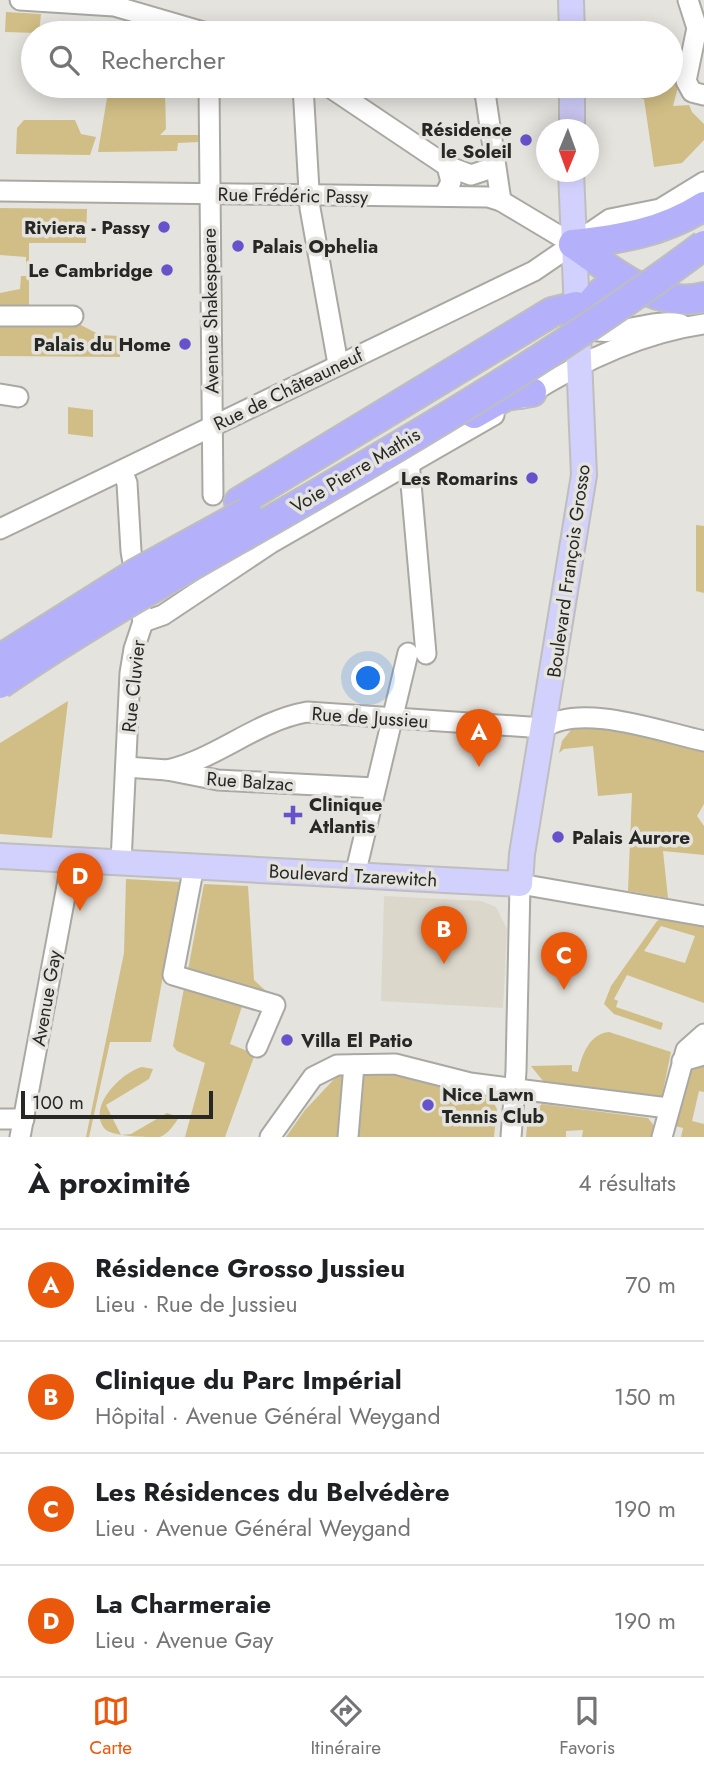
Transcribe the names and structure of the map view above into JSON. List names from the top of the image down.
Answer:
{
  "streets": {
    "highway": ["Voie Pierre Mathis"],
    "main road": ["Boulevard François Grosso", "Boulevard Tzarewitch"],
    "street": [
      "Rue Frédéric Passy",
      "Avenue Shakespeare",
      "Rue de Châteauneuf",
      "Rue Cluvier",
      "Rue de Jussieu",
      "Rue Balzac",
      "Avenue Gay"
    ]
  },
  "crossings": [
    ["Rue Frédéric Passy", "Avenue Shakespeare"],
    ["Rue Frédéric Passy", "Rue de Châteauneuf"],
    ["Rue Frédéric Passy", "Boulevard François Grosso"],
    ["Avenue Shakespeare", "Rue de Châteauneuf"],
    ["Rue de Châteauneuf", "Boulevard François Grosso"],
    ["Rue de Châteauneuf", "Rue Cluvier"],
    ["Boulevard François Grosso", "Rue de Jussieu"],
    ["Boulevard François Grosso", "Boulevard Tzarewitch"],
    ["Rue Cluvier", "Rue Balzac"],
    ["Rue Cluvier", "Boulevard Tzarewitch"],
    ["Rue de Jussieu", "Rue Balzac"],
    ["Boulevard Tzarewitch", "Avenue Gay"]
  ],
  "places": {
    "other": [
      "Résidence le Soleil",
      "Riviera - Passy",
      "Palais Ophelia",
      "Le Cambridge",
      "Palais du Home",
      "Les Romarins",
      "Palais Aurore",
      "Villa El Patio",
      "Nice Lawn Tennis Club"
    ],
    "health": ["Clinique Atlantis"]
  },
  "scale_bar": "100 m",
  "north": "bottom",
  "page": {
    "search": "Rechercher",
    "pins": [
      "A",
      "D",
      "B",
      "C"
    ],
    "scale": "100 m",
    "heading": ["À proximité", "4 résultats"],
    "list": [
      {
        "mark": "A",
        "name": "Résidence Grosso Jussieu",
        "note": "Lieu · Rue de Jussieu",
        "value": "70 m"
      },
      {
        "mark": "B",
        "name": "Clinique du Parc Impérial",
        "note": "Hôpital · Avenue Général Weygand",
        "value": "150 m"
      },
      {
        "mark": "C",
        "name": "Les Résidences du Belvédère",
        "note": "Lieu · Avenue Général Weygand",
        "value": "190 m"
      },
      {
        "mark": "D",
        "name": "La Charmeraie",
        "note": "Lieu · Avenue Gay",
        "value": "190 m"
      }
    ],
    "nav": ["Carte", "Itinéraire", "Favoris"]
  }
}
